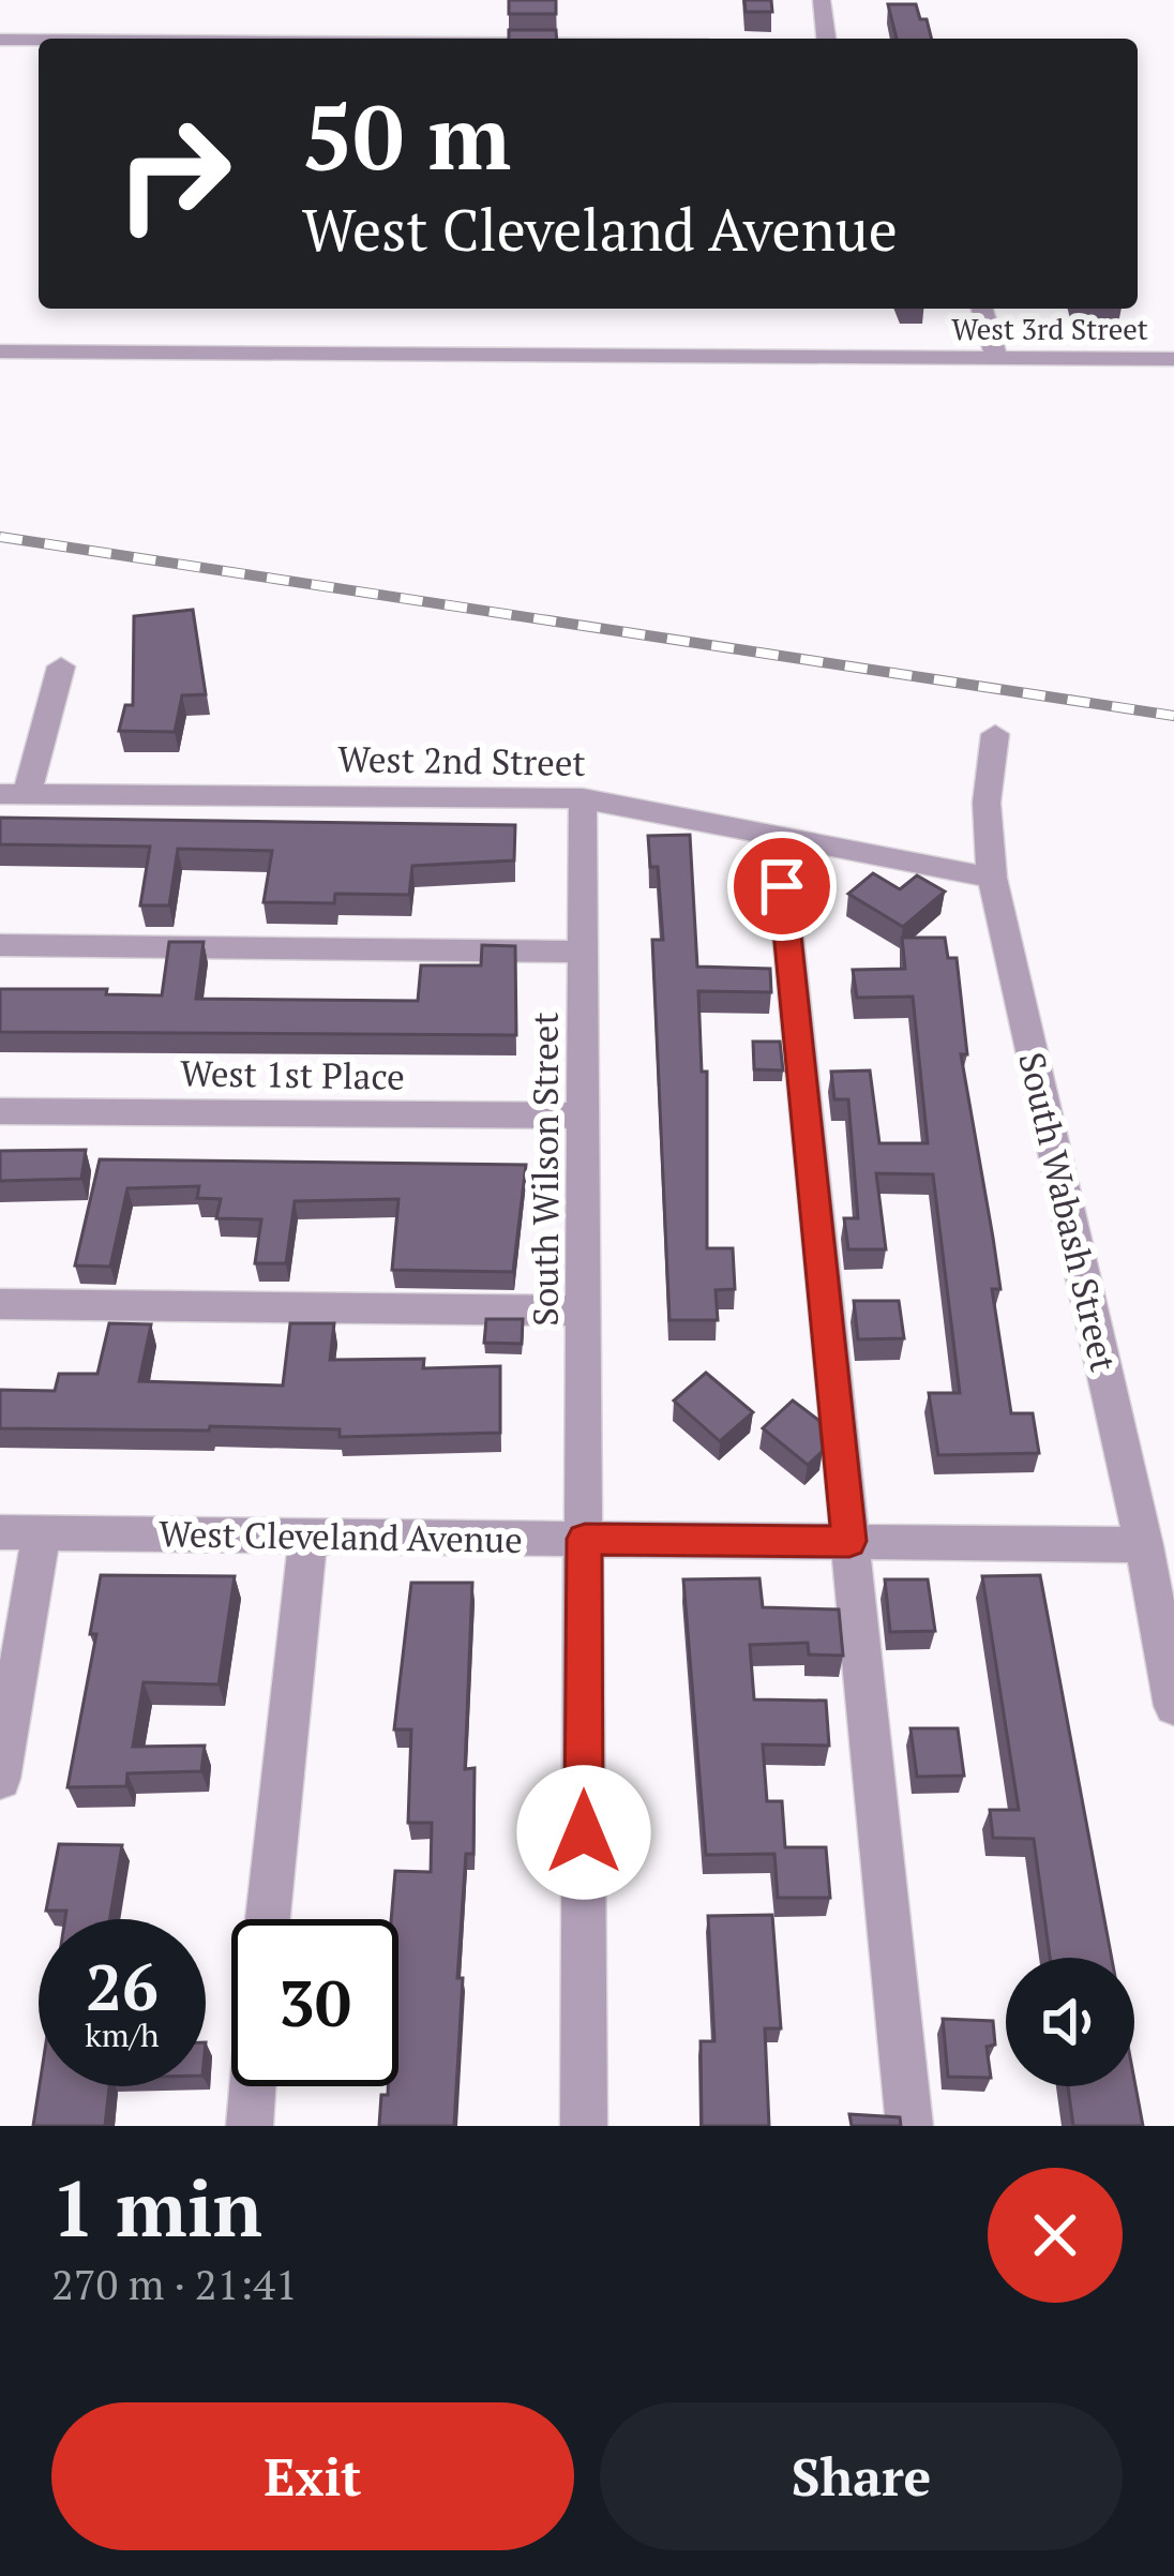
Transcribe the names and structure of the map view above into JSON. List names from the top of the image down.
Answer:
{
  "streets": {
    "street": [
      "West 3rd Street",
      "West 2nd Street",
      "West 1st Place",
      "South Wilson Street",
      "South Wabash Street",
      "West Cleveland Avenue"
    ]
  },
  "crossings": [
    ["West 2nd Street", "South Wilson Street"],
    ["West 2nd Street", "South Wabash Street"],
    ["West 1st Place", "South Wilson Street"],
    ["South Wilson Street", "West Cleveland Avenue"],
    ["South Wabash Street", "West Cleveland Avenue"]
  ],
  "page": {
    "turn": ["50 m", "West Cleveland Avenue"],
    "speed": "26 km/h",
    "limit": "30",
    "heading": ["1 min", "270 m · 21:41"],
    "buttons": ["Exit", "Share"]
  }
}
